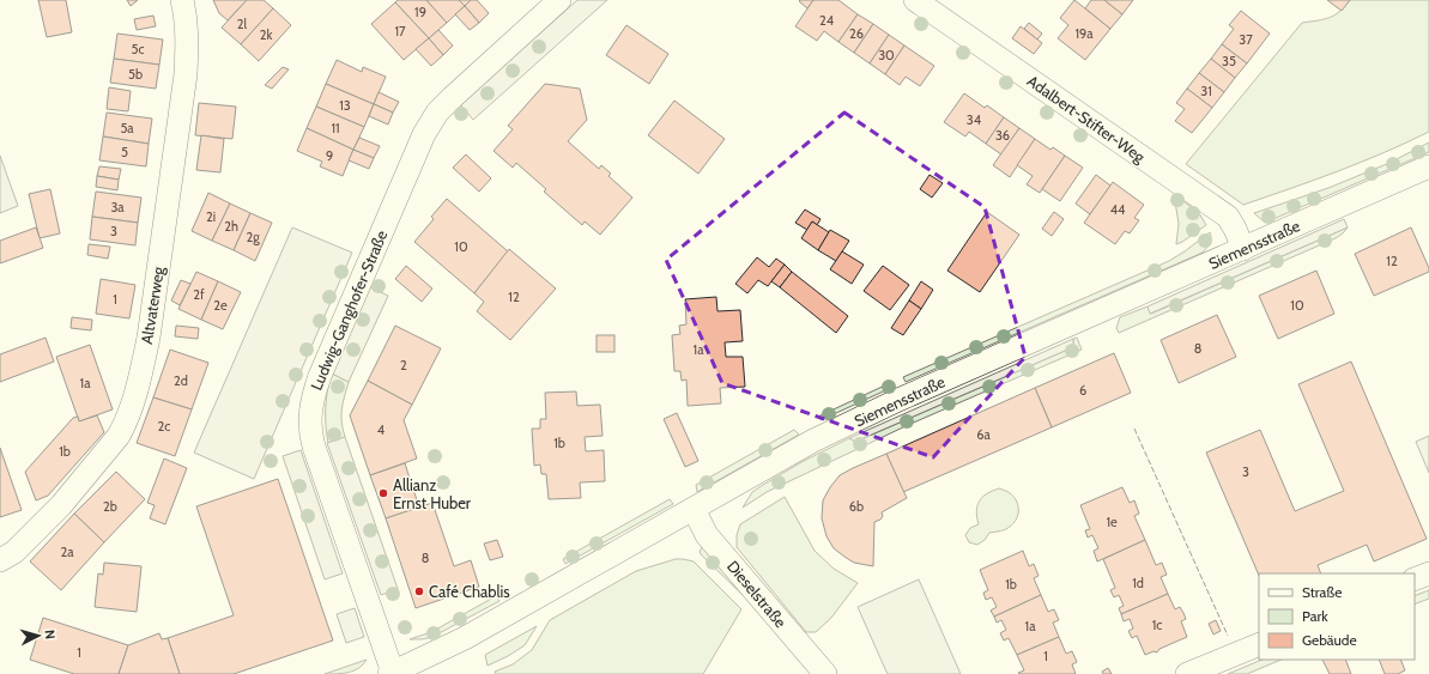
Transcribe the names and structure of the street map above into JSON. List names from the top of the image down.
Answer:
{
  "streets": {
    "street": [
      "Adalbert-Stifter-Weg",
      "Siemensstraße",
      "Altvaterweg",
      "Ludwig-Ganghofer-Straße",
      "Dieselstraße"
    ]
  },
  "crossings": [
    ["Adalbert-Stifter-Weg", "Siemensstraße"],
    ["Siemensstraße", "Ludwig-Ganghofer-Straße"],
    ["Siemensstraße", "Dieselstraße"]
  ],
  "places": ["Allianz Ernst Huber", "Café Chablis"],
  "house_numbers": [
    "19",
    "24",
    "2l",
    "17",
    "26",
    "19a",
    "2k",
    "37",
    "5c",
    "30",
    "35",
    "5b",
    "31",
    "13",
    "34",
    "5a",
    "11",
    "36",
    "5",
    "9",
    "3a",
    "44",
    "2i",
    "2h",
    "3",
    "2g",
    "10",
    "12",
    "2f",
    "12",
    "1",
    "2e",
    "10",
    "8",
    "1a",
    "2",
    "2d",
    "1a",
    "6",
    "2c",
    "4",
    "6a",
    "1b",
    "1b",
    "3",
    "2b",
    "6b",
    "1e",
    "2a",
    "8",
    "1d",
    "1b",
    "1c",
    "1a",
    "1",
    "1"
  ],
  "legend": ["Straße", "Park", "Gebäude"],
  "north": "right"
}
